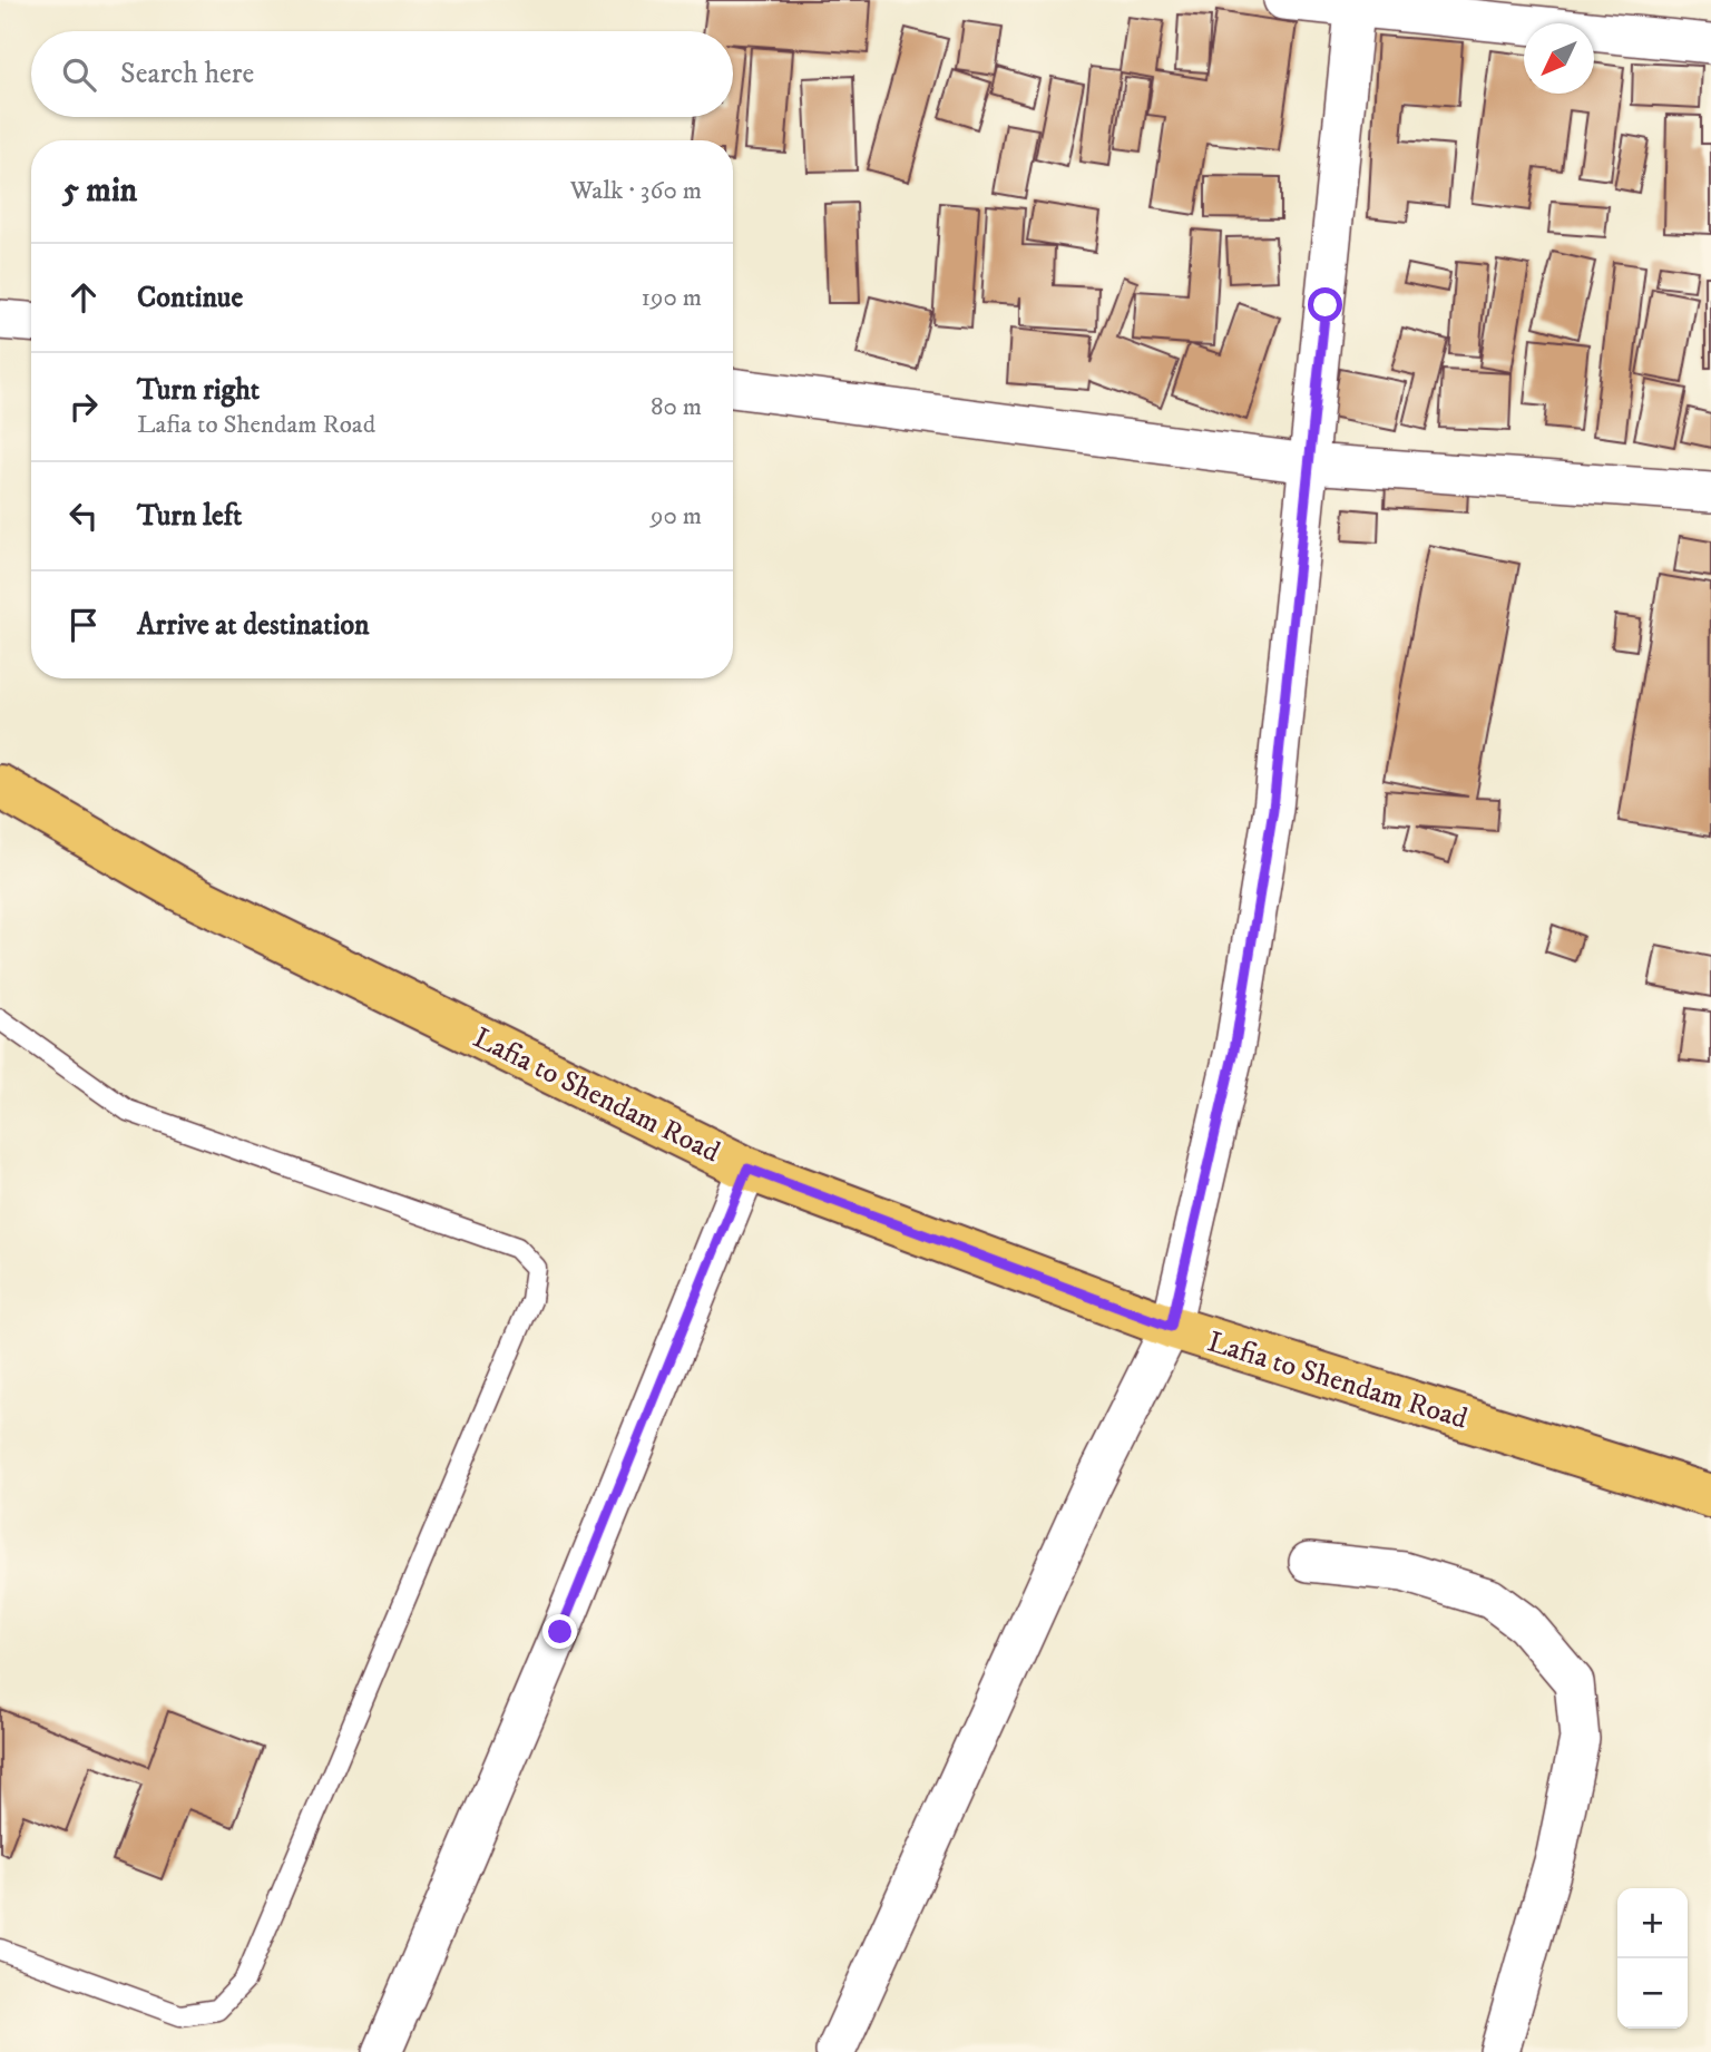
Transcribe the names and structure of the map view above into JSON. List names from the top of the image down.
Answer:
{
  "streets": {
    "main road": ["Lafia to Shendam Road"]
  },
  "north": "bottom left",
  "page": {
    "search": "Search here",
    "heading": ["5 min", "Walk · 360 m"],
    "list": [
      ["Continue", "190 m"],
      ["Turn right", "Lafia to Shendam Road", "80 m"],
      ["Turn left", "90 m"],
      "Arrive at destination"
    ],
    "map_buttons": ["+", "−"]
  }
}
